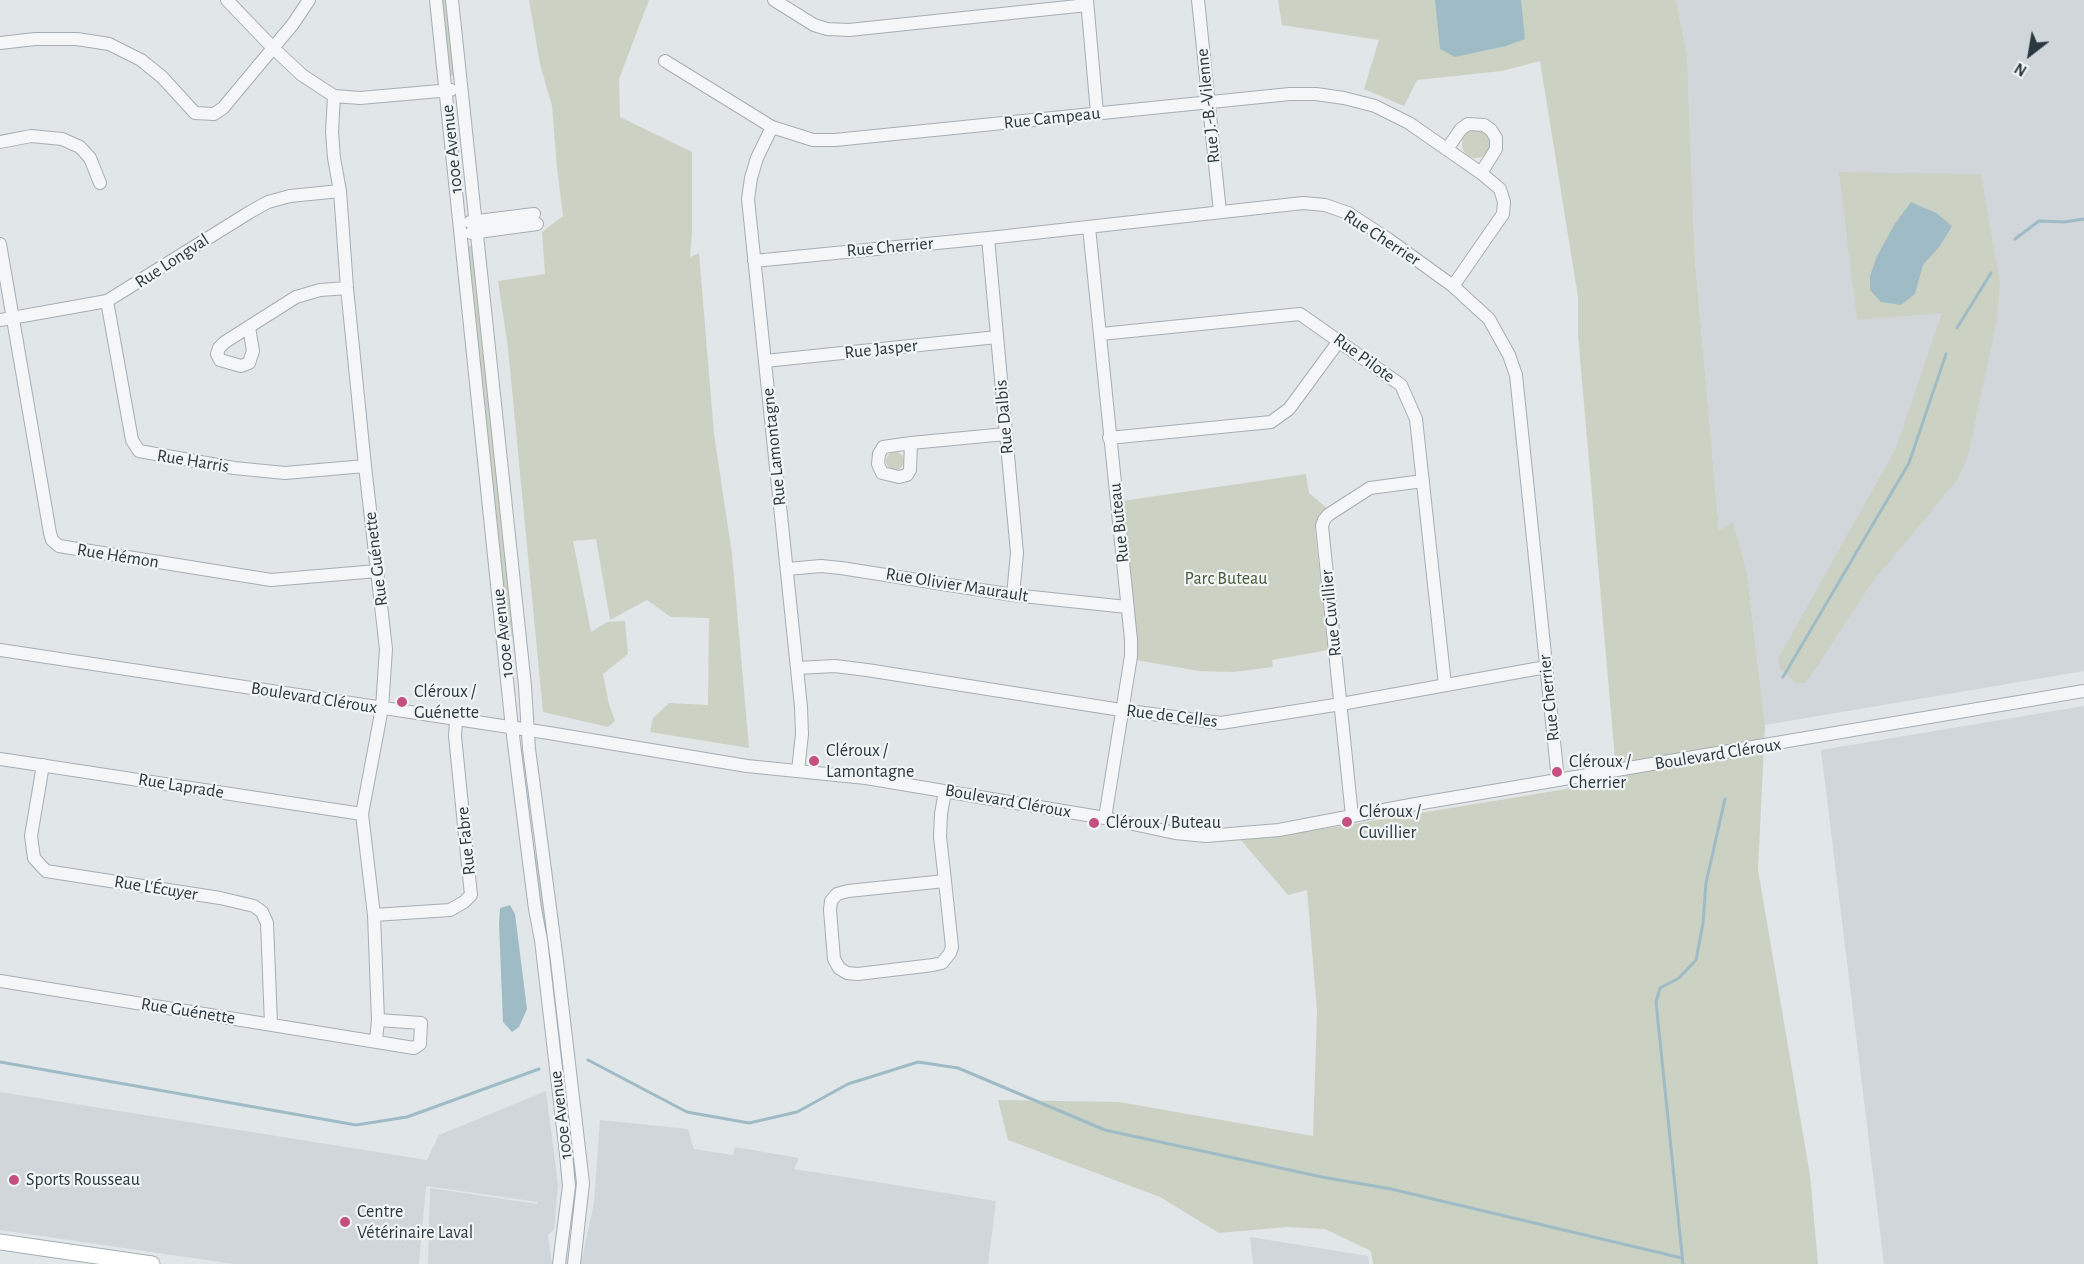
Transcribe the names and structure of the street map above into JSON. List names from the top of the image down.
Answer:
{
  "streets": {
    "street": [
      "Rue J.-B.-Vilenne",
      "Rue Campeau",
      "100e Avenue",
      "Rue Cherrier",
      "Rue Longval",
      "Rue Jasper",
      "Rue Pilote",
      "Rue Dalbis",
      "Rue Lamontagne",
      "Rue Harris",
      "Rue Buteau",
      "Rue Hémon",
      "Rue Guénette",
      "Rue Olivier Maurault",
      "Rue Cuvillier",
      "Boulevard Cléroux",
      "Rue de Celles",
      "Rue Laprade",
      "Rue Fabre",
      "Rue L'Écuyer"
    ]
  },
  "crossings": [
    ["Rue J.-B.-Vilenne", "Rue Campeau"],
    ["Rue J.-B.-Vilenne", "Rue Cherrier"],
    ["Rue Campeau", "Rue Cherrier"],
    ["Rue Campeau", "Rue Lamontagne"],
    ["100e Avenue", "Boulevard Cléroux"],
    ["Rue Cherrier", "Rue Dalbis"],
    ["Rue Cherrier", "Rue Lamontagne"],
    ["Rue Cherrier", "Rue Buteau"],
    ["Rue Cherrier", "Boulevard Cléroux"],
    ["Rue Cherrier", "Rue de Celles"],
    ["Rue Longval", "Rue Harris"],
    ["Rue Longval", "Rue Hémon"],
    ["Rue Longval", "Rue Guénette"],
    ["Rue Jasper", "Rue Dalbis"],
    ["Rue Jasper", "Rue Lamontagne"],
    ["Rue Pilote", "Rue Buteau"],
    ["Rue Pilote", "Rue Cuvillier"],
    ["Rue Pilote", "Rue de Celles"],
    ["Rue Dalbis", "Rue Olivier Maurault"],
    ["Rue Lamontagne", "Rue Olivier Maurault"],
    ["Rue Lamontagne", "Boulevard Cléroux"],
    ["Rue Lamontagne", "Rue de Celles"],
    ["Rue Harris", "Rue Guénette"],
    ["Rue Buteau", "Rue Olivier Maurault"],
    ["Rue Buteau", "Boulevard Cléroux"],
    ["Rue Buteau", "Rue de Celles"],
    ["Rue Hémon", "Rue Guénette"],
    ["Rue Guénette", "Boulevard Cléroux"],
    ["Rue Guénette", "Rue Laprade"],
    ["Rue Guénette", "Rue Fabre"],
    ["Rue Guénette", "Rue L'Écuyer"],
    ["Rue Cuvillier", "Boulevard Cléroux"],
    ["Rue Cuvillier", "Rue de Celles"],
    ["Boulevard Cléroux", "Rue Fabre"],
    ["Rue Laprade", "Rue L'Écuyer"]
  ],
  "parks": ["Parc Buteau"],
  "places": [
    "Cléroux / Guénette",
    "Cléroux / Lamontagne",
    "Cléroux / Cherrier",
    "Cléroux / Cuvillier",
    "Cléroux / Buteau",
    "Sports Rousseau",
    "Centre Vétérinaire Laval"
  ],
  "north": "bottom left"
}
